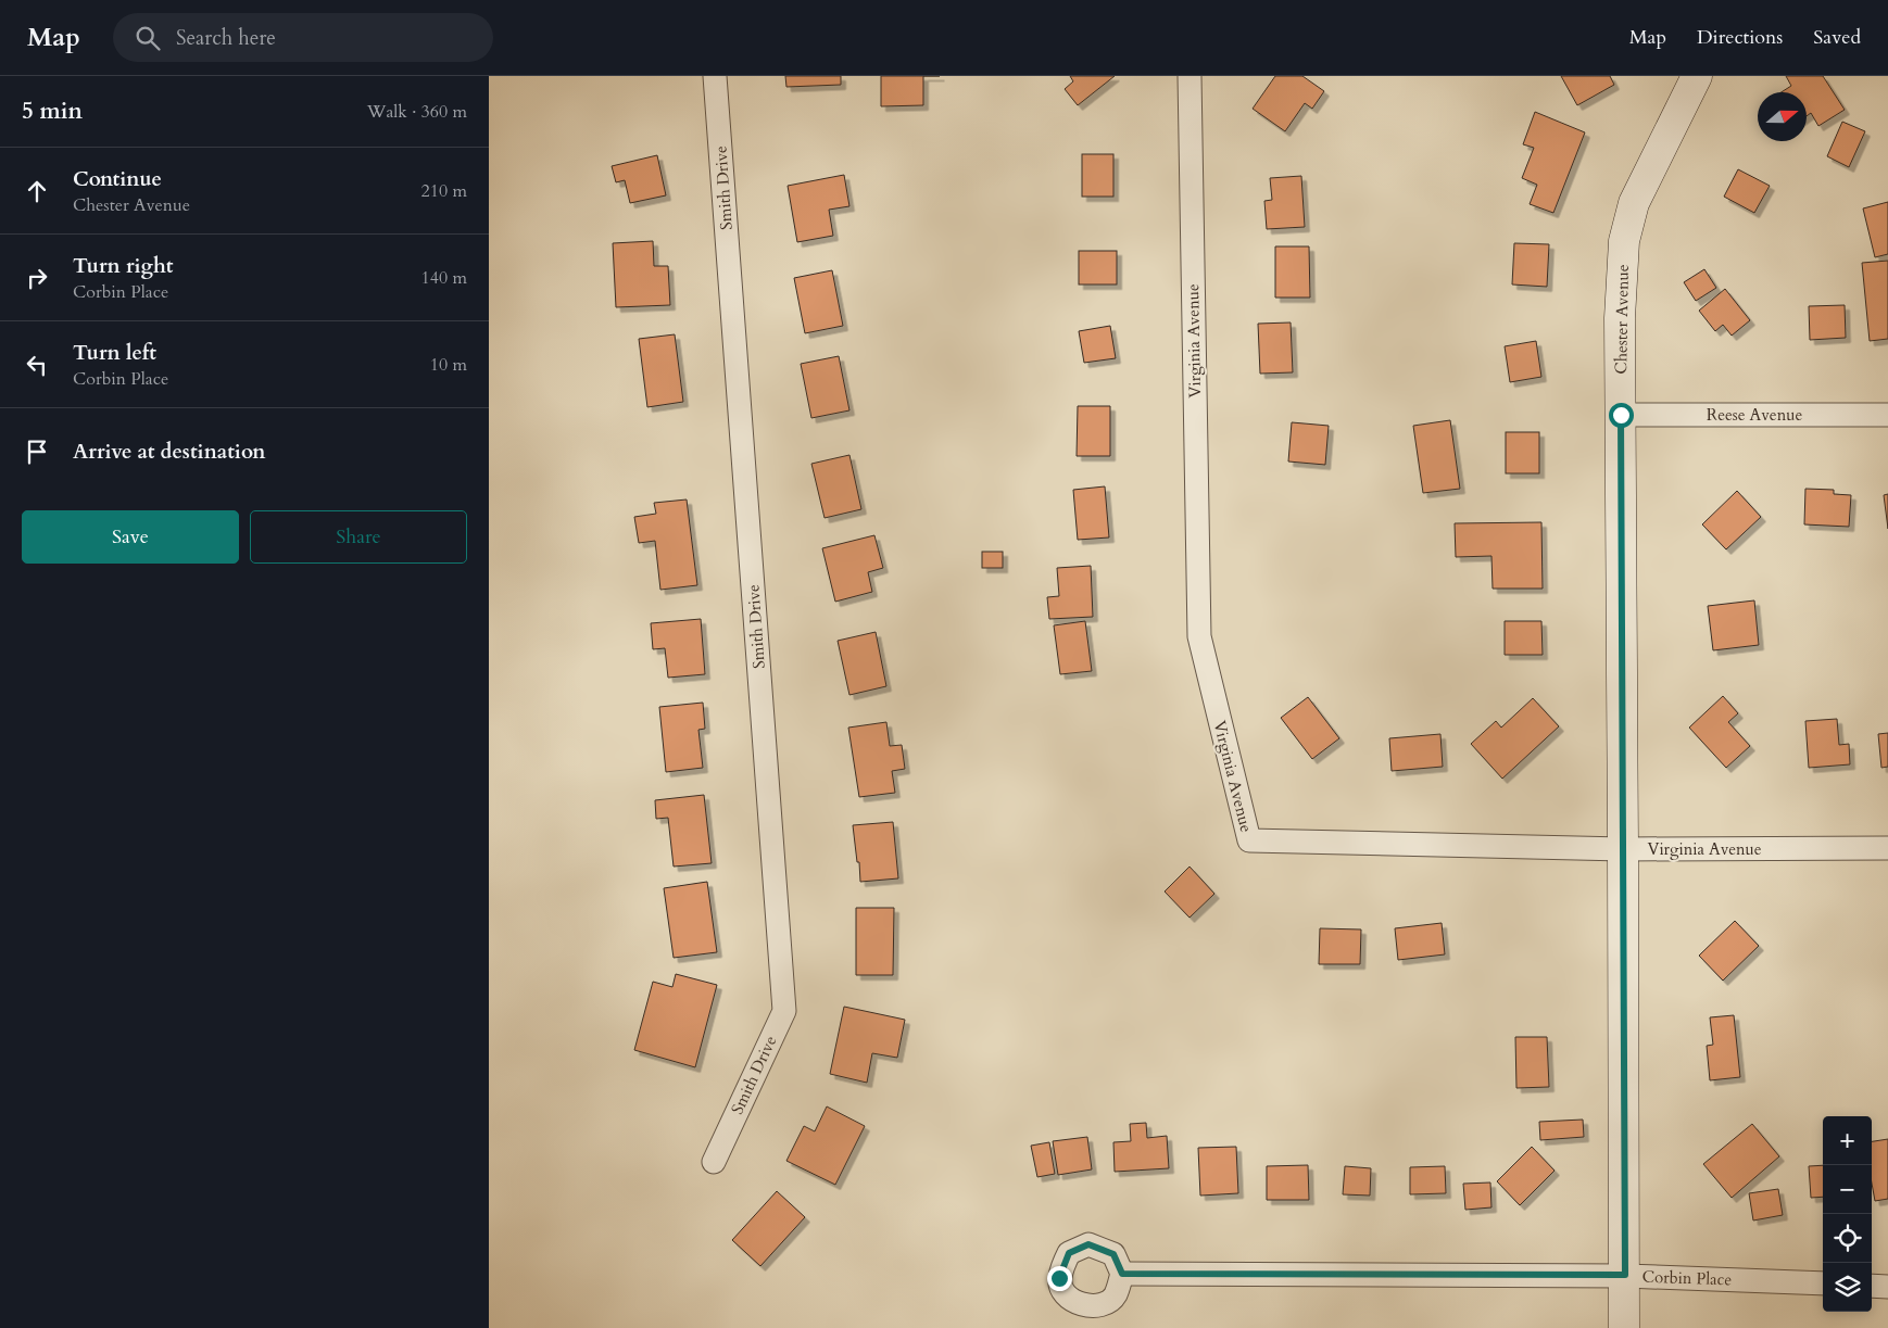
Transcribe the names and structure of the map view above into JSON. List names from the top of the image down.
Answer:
{
  "streets": {
    "street": [
      "Smith Drive",
      "Chester Avenue",
      "Virginia Avenue",
      "Reese Avenue",
      "Corbin Place"
    ]
  },
  "crossings": [
    ["Chester Avenue", "Virginia Avenue"],
    ["Chester Avenue", "Reese Avenue"],
    ["Chester Avenue", "Corbin Place"]
  ],
  "north": "right",
  "page": {
    "header": "Map",
    "search": "Search here",
    "nav": ["Map", "Directions", "Saved"],
    "heading": ["5 min", "Walk · 360 m"],
    "list": [
      ["Continue", "Chester Avenue", "210 m"],
      ["Turn right", "Corbin Place", "140 m"],
      ["Turn left", "Corbin Place", "10 m"],
      "Arrive at destination"
    ],
    "buttons": ["Save", "Share"],
    "map_buttons": ["+", "−"]
  }
}
